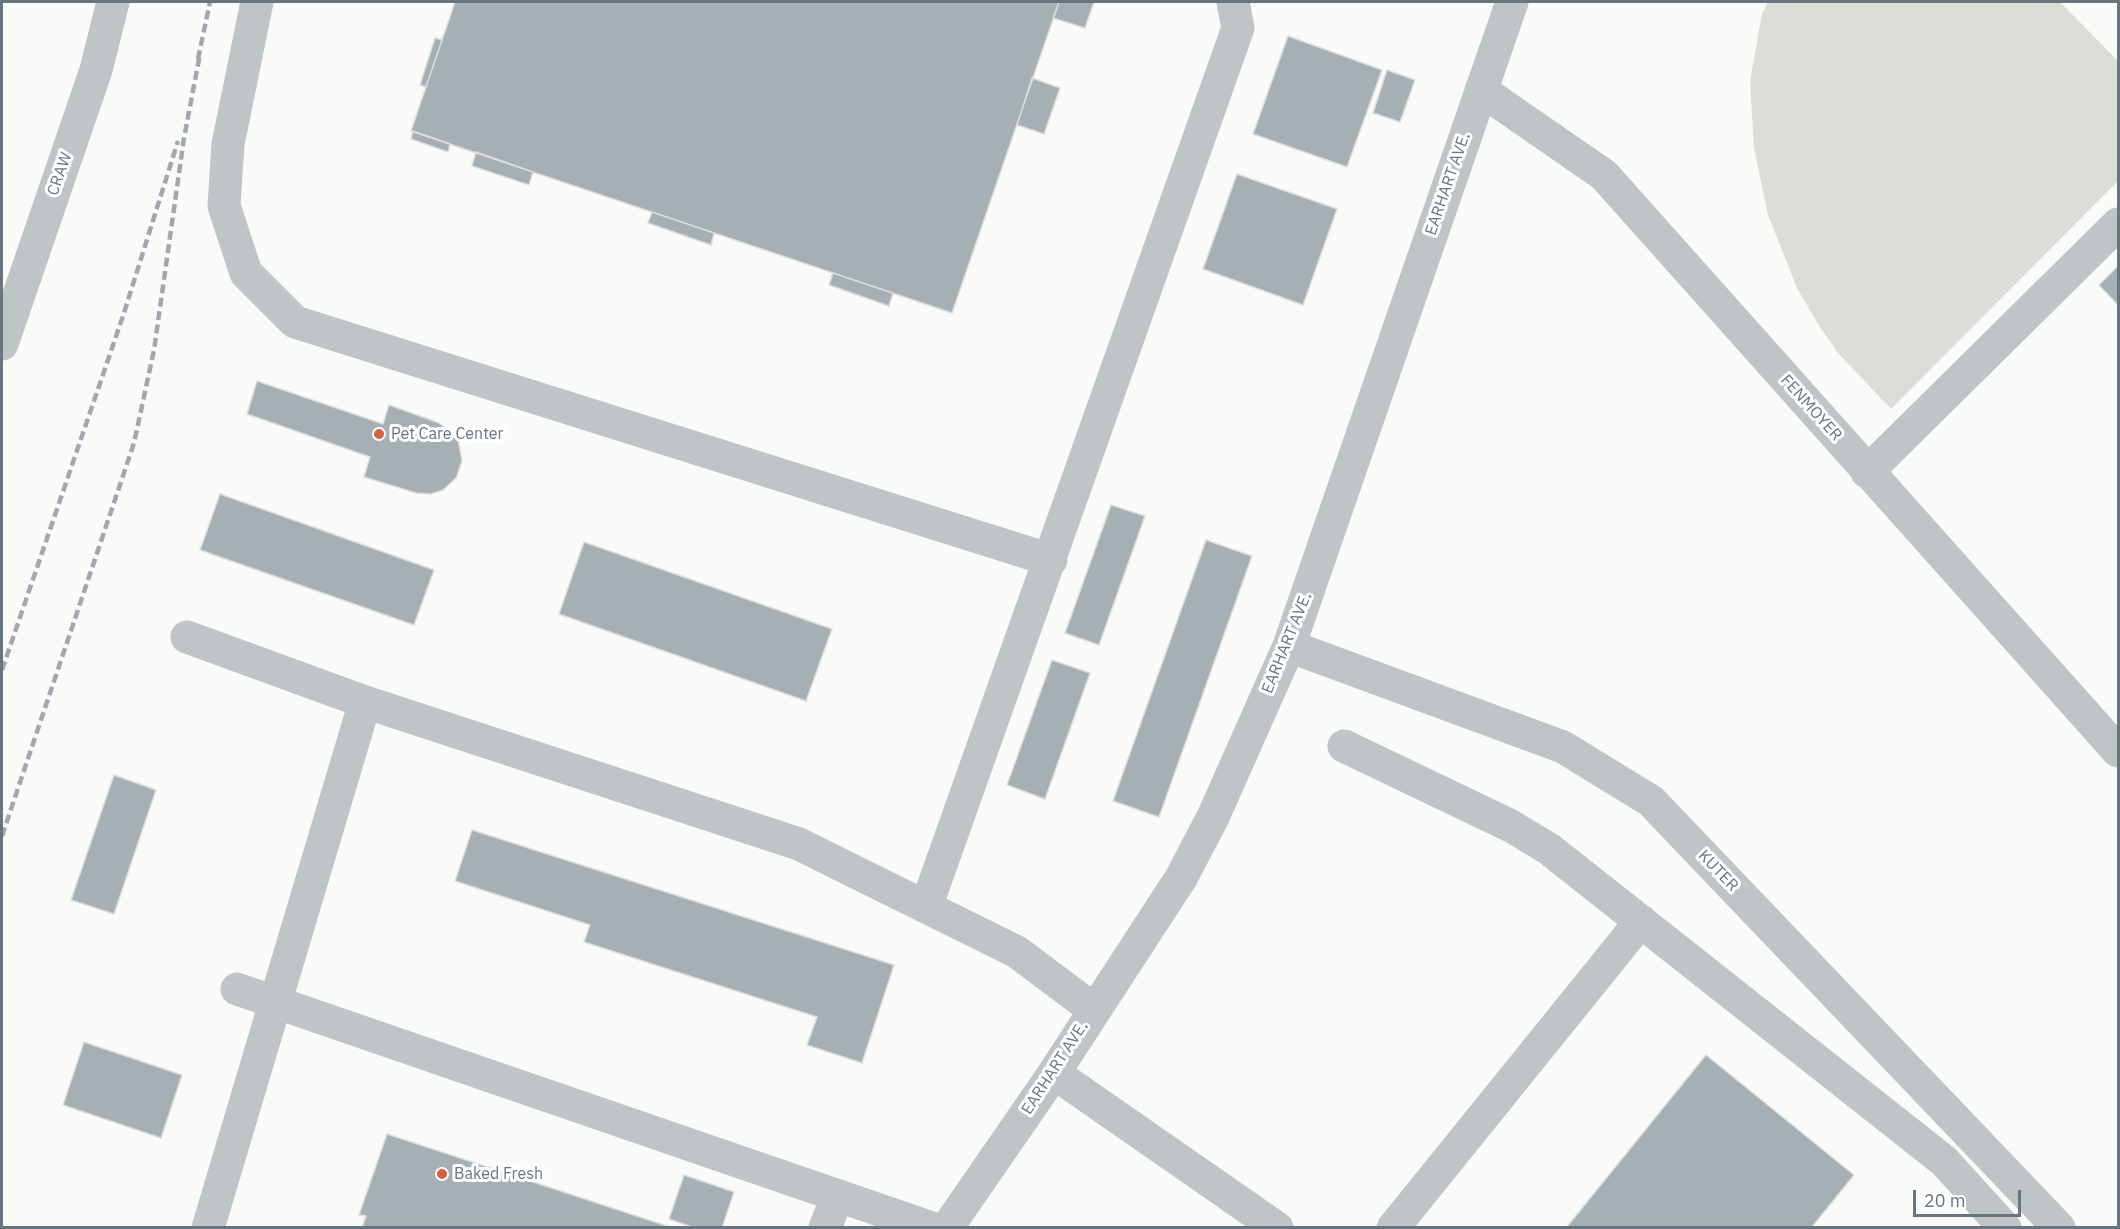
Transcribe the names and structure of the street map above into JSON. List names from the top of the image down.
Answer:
{
  "streets": {
    "lane": [
      "CRAW",
      "EARHART AVE.",
      "FENMOYER",
      "KUTER"
    ]
  },
  "crossings": [
    ["EARHART AVE.", "FENMOYER"],
    ["EARHART AVE.", "KUTER"]
  ],
  "places": ["Pet Care Center", "Baked Fresh"],
  "scale_bar": "20 m"
}
